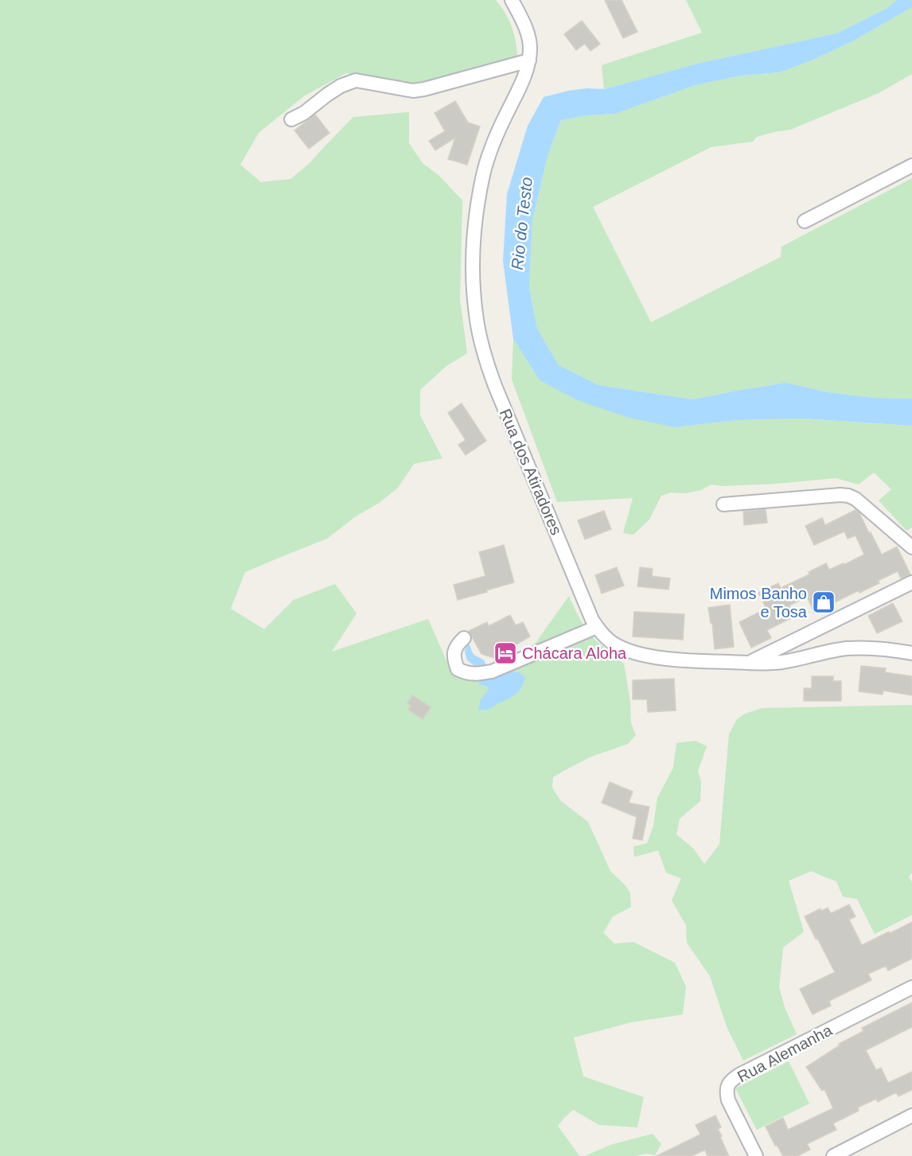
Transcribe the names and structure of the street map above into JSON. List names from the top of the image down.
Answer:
{
  "streets": {
    "street": ["Rua dos Atiradores", "Rua Alemanha"]
  },
  "water": ["Rio do Testo"],
  "places": {
    "shop": ["Mimos Banho e Tosa"],
    "hotel": ["Chácara Aloha"]
  }
}
